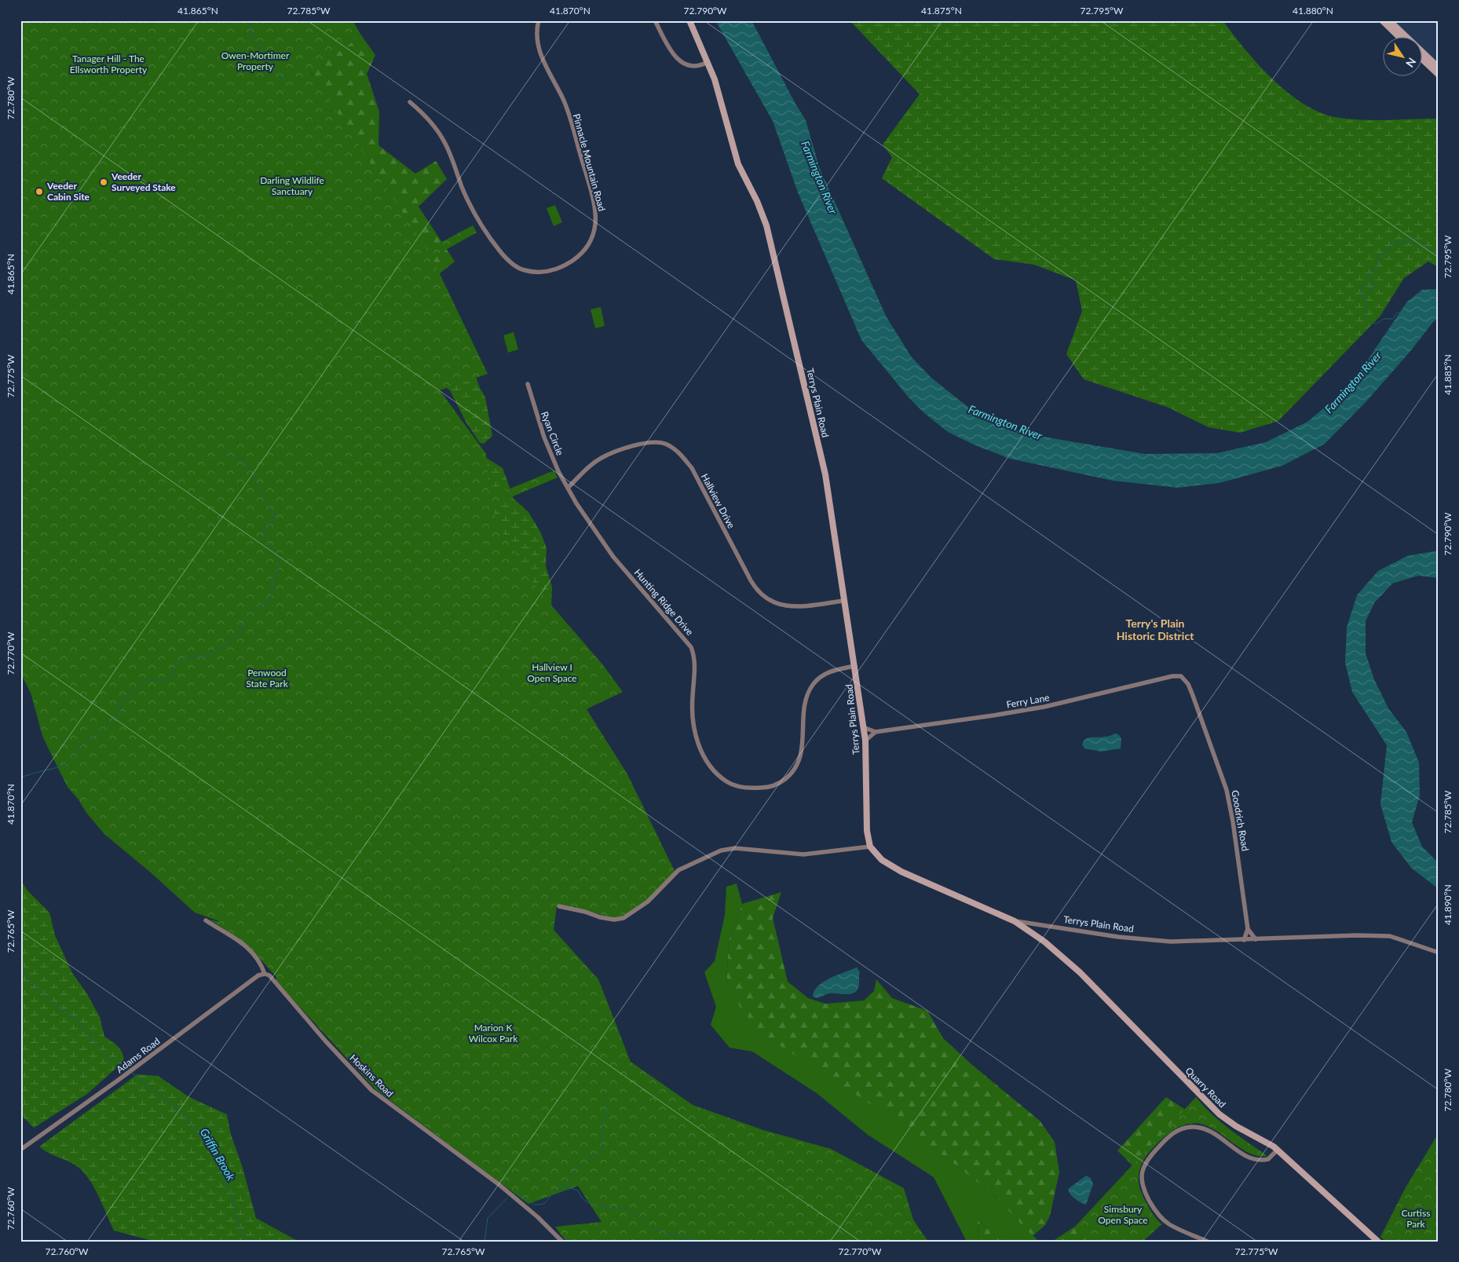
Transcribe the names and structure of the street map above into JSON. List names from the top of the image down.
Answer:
{
  "streets": {
    "street": [
      "Pinnacle Mountain Road",
      "Terrys Plain Road",
      "Ryan Circle",
      "Hallview Drive",
      "Hunting Ridge Drive",
      "Ferry Lane",
      "Goodrich Road",
      "Adams Road",
      "Hoskins Road",
      "Quarry Road"
    ]
  },
  "crossings": [
    ["Terrys Plain Road", "Hallview Drive"],
    ["Terrys Plain Road", "Hunting Ridge Drive"],
    ["Terrys Plain Road", "Ferry Lane"],
    ["Terrys Plain Road", "Goodrich Road"],
    ["Terrys Plain Road", "Quarry Road"],
    ["Ryan Circle", "Hallview Drive"],
    ["Ryan Circle", "Hunting Ridge Drive"],
    ["Hallview Drive", "Hunting Ridge Drive"],
    ["Ferry Lane", "Goodrich Road"],
    ["Adams Road", "Hoskins Road"]
  ],
  "districts": ["Terry's Plain Historic District"],
  "water": ["Farmington River", "Griffin Brook"],
  "parks": [
    "Owen-Mortimer Property",
    "Tanager Hill - The Ellsworth Property",
    "Darling Wildlife Sanctuary",
    "Hallview I Open Space",
    "Penwood State Park",
    "Marion K Wilcox Park",
    "Simsbury Open Space",
    "Curtiss Park"
  ],
  "places": ["Veeder Surveyed Stake", "Veeder Cabin Site"],
  "north": "bottom right",
  "coordinates": [
    "41.865°N",
    "72.785°W",
    "41.870°N",
    "72.790°W",
    "41.875°N",
    "72.795°W",
    "41.880°N",
    "72.780°W",
    "41.885°N",
    "72.775°W",
    "72.770°W",
    "41.890°N",
    "72.765°W",
    "72.760°W"
  ]
}
